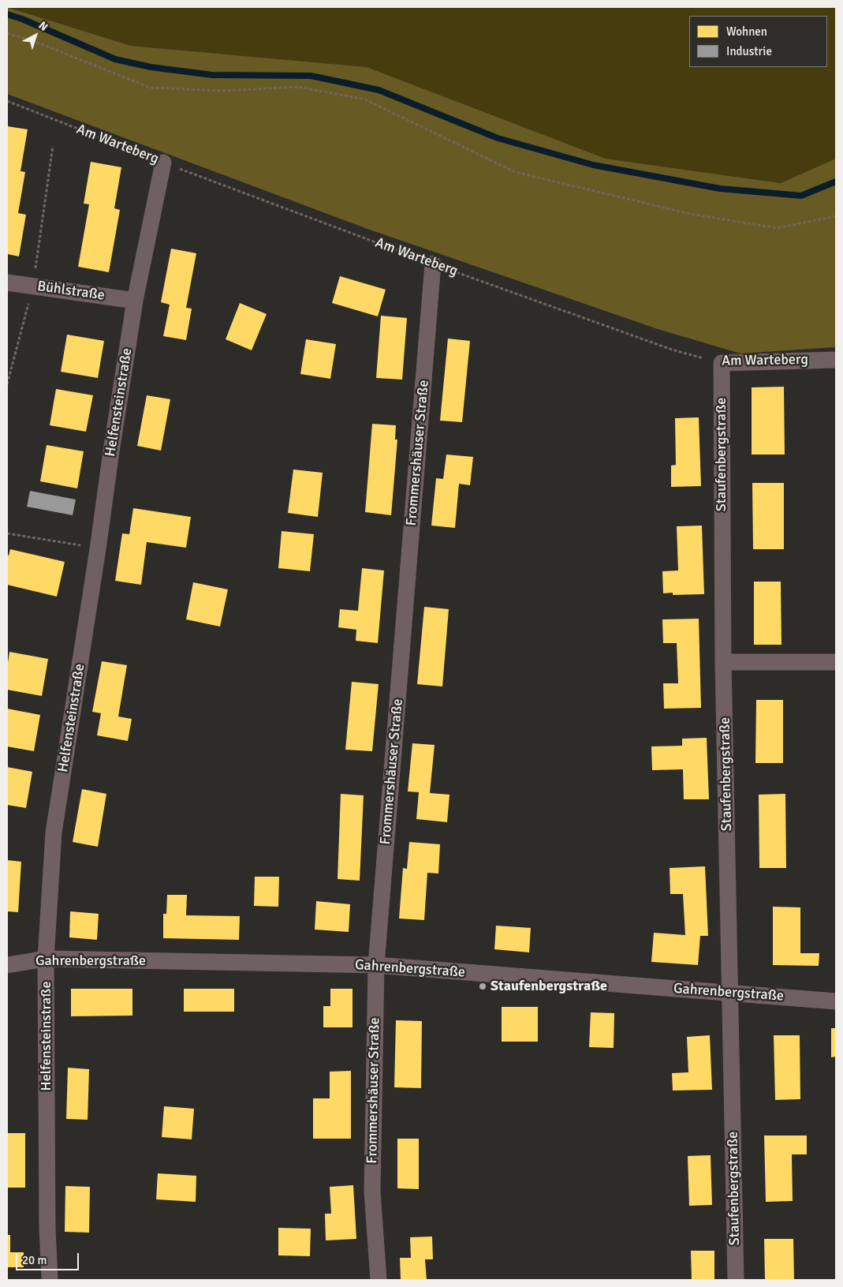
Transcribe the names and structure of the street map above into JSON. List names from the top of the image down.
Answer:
{
  "streets": {
    "street": [
      "Am Warteberg",
      "Bühlstraße",
      "Helfensteinstraße",
      "Frommershäuser Straße",
      "Staufenbergstraße",
      "Gahrenbergstraße"
    ]
  },
  "crossings": [
    ["Am Warteberg", "Helfensteinstraße"],
    ["Am Warteberg", "Frommershäuser Straße"],
    ["Am Warteberg", "Staufenbergstraße"],
    ["Bühlstraße", "Helfensteinstraße"],
    ["Helfensteinstraße", "Gahrenbergstraße"],
    ["Frommershäuser Straße", "Gahrenbergstraße"],
    ["Staufenbergstraße", "Gahrenbergstraße"]
  ],
  "places": ["Staufenbergstraße"],
  "legend": ["Wohnen", "Industrie"],
  "scale_bar": "20 m",
  "north": "top right"
}
